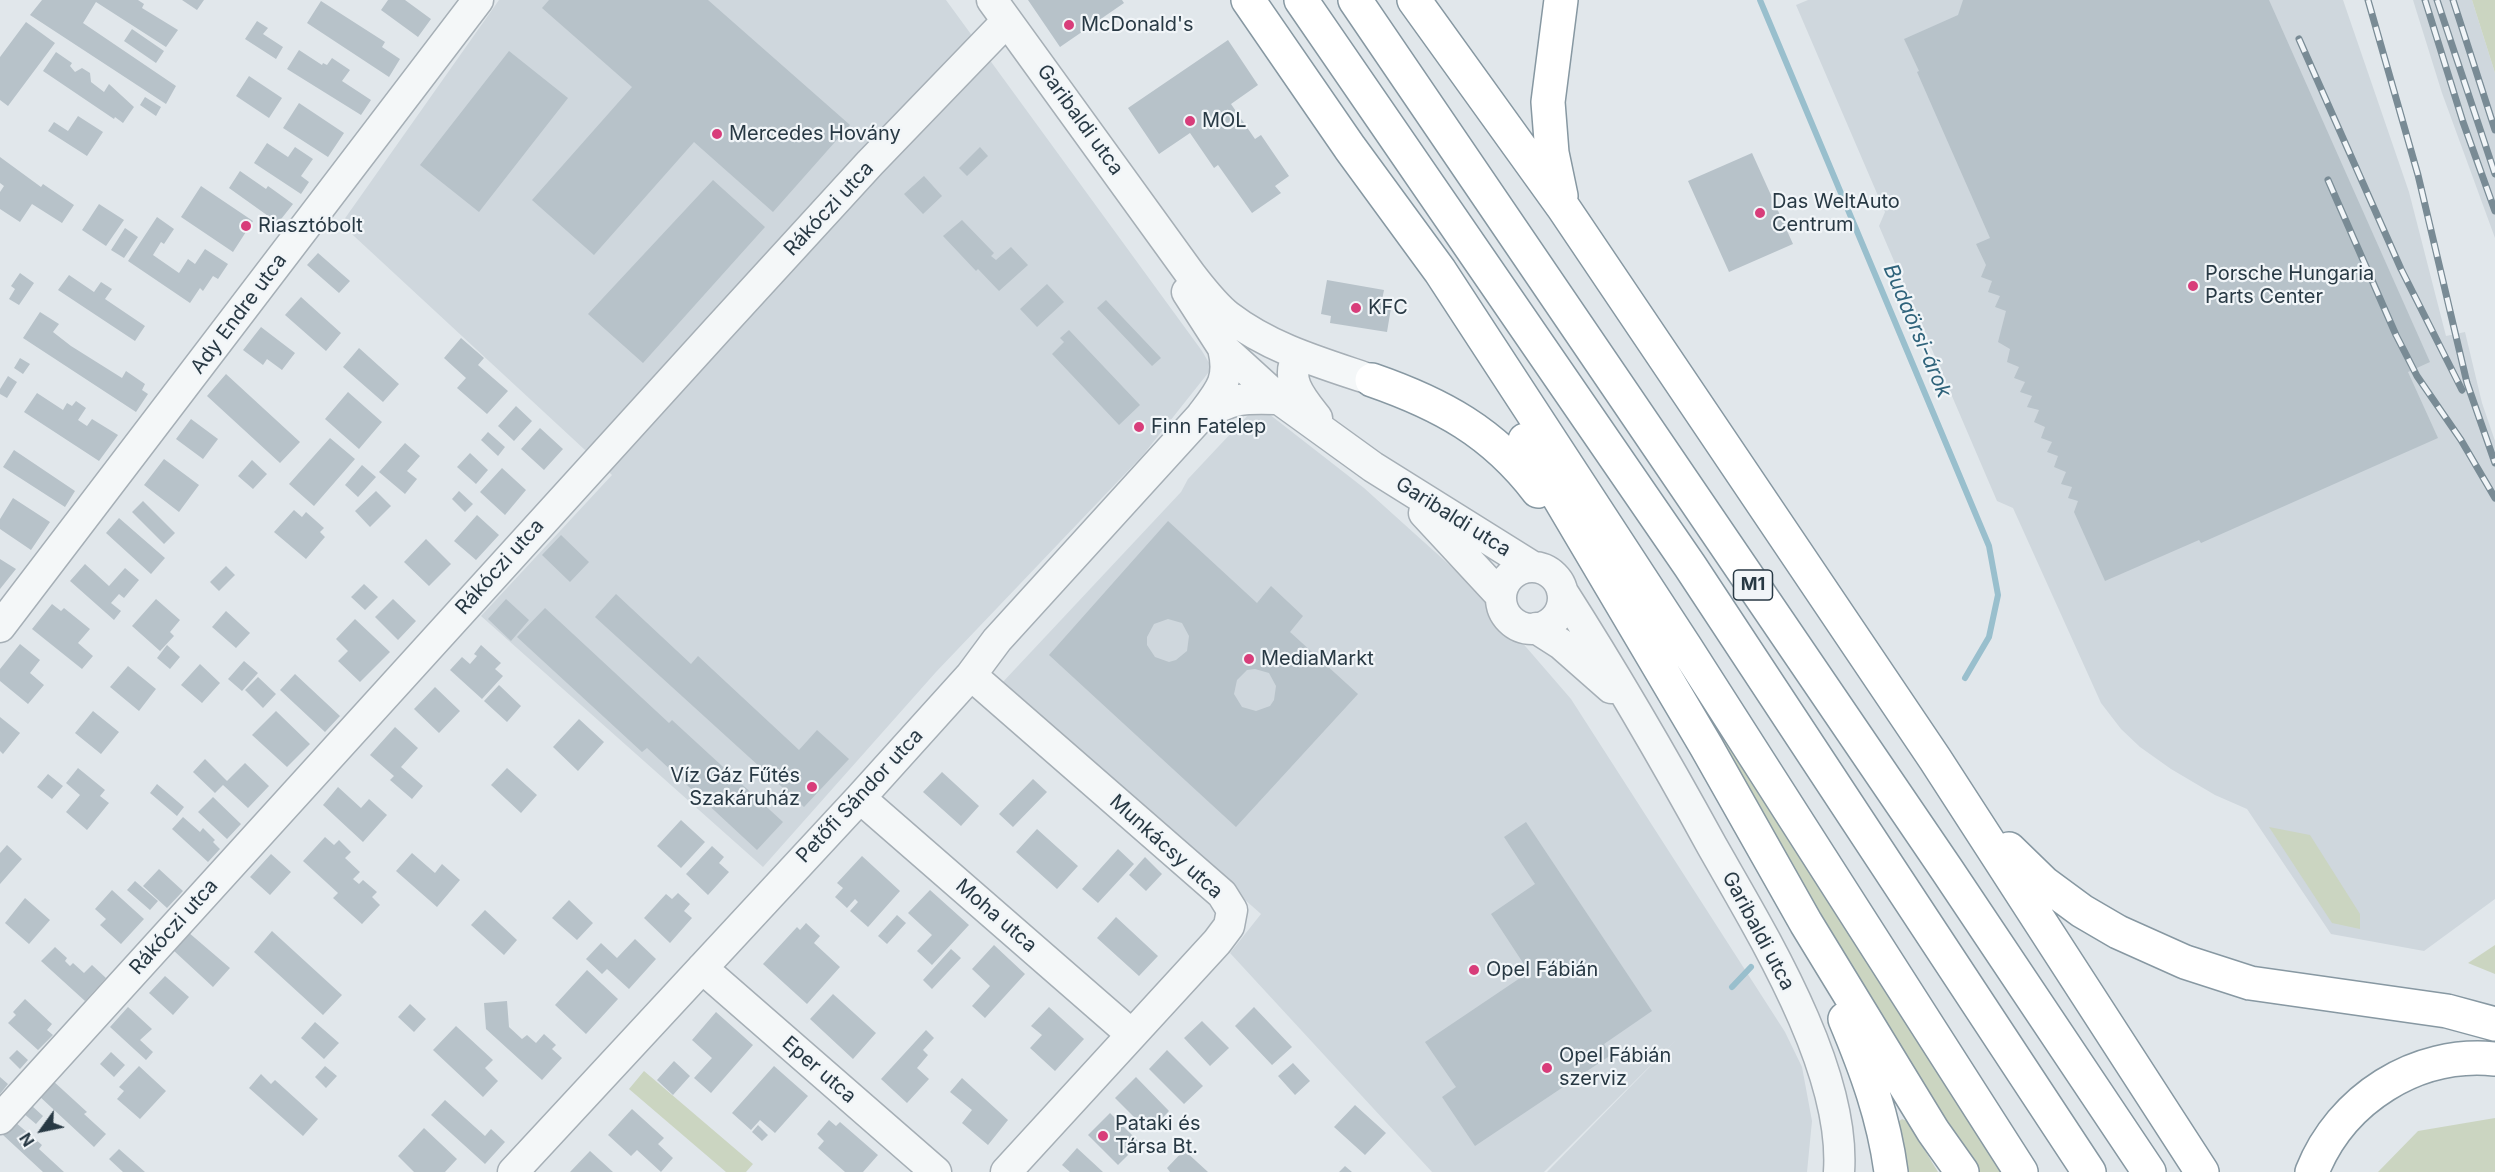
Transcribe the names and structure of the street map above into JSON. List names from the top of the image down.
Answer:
{
  "streets": {
    "highway": ["M1"],
    "street": [
      "Garibaldi utca",
      "Rákóczi utca",
      "Ady Endre utca",
      "Petőfi Sándor utca",
      "Munkácsy utca",
      "Moha utca",
      "Eper utca"
    ]
  },
  "crossings": [
    ["Garibaldi utca", "Rákóczi utca"],
    ["Garibaldi utca", "Petőfi Sándor utca"],
    ["Petőfi Sándor utca", "Munkácsy utca"],
    ["Petőfi Sándor utca", "Moha utca"],
    ["Petőfi Sándor utca", "Eper utca"],
    ["Munkácsy utca", "Moha utca"]
  ],
  "water": ["Budaörsi-árok"],
  "places": [
    "McDonald's",
    "MOL",
    "Mercedes Hovány",
    "Das WeltAuto Centrum",
    "Riasztóbolt",
    "Porsche Hungaria Parts Center",
    "KFC",
    "Finn Fatelep",
    "MediaMarkt",
    "Víz Gáz Fűtés Szakáruház",
    "Opel Fábián",
    "Opel Fábián szerviz",
    "Pataki és Társa Bt."
  ],
  "north": "bottom left"
}
